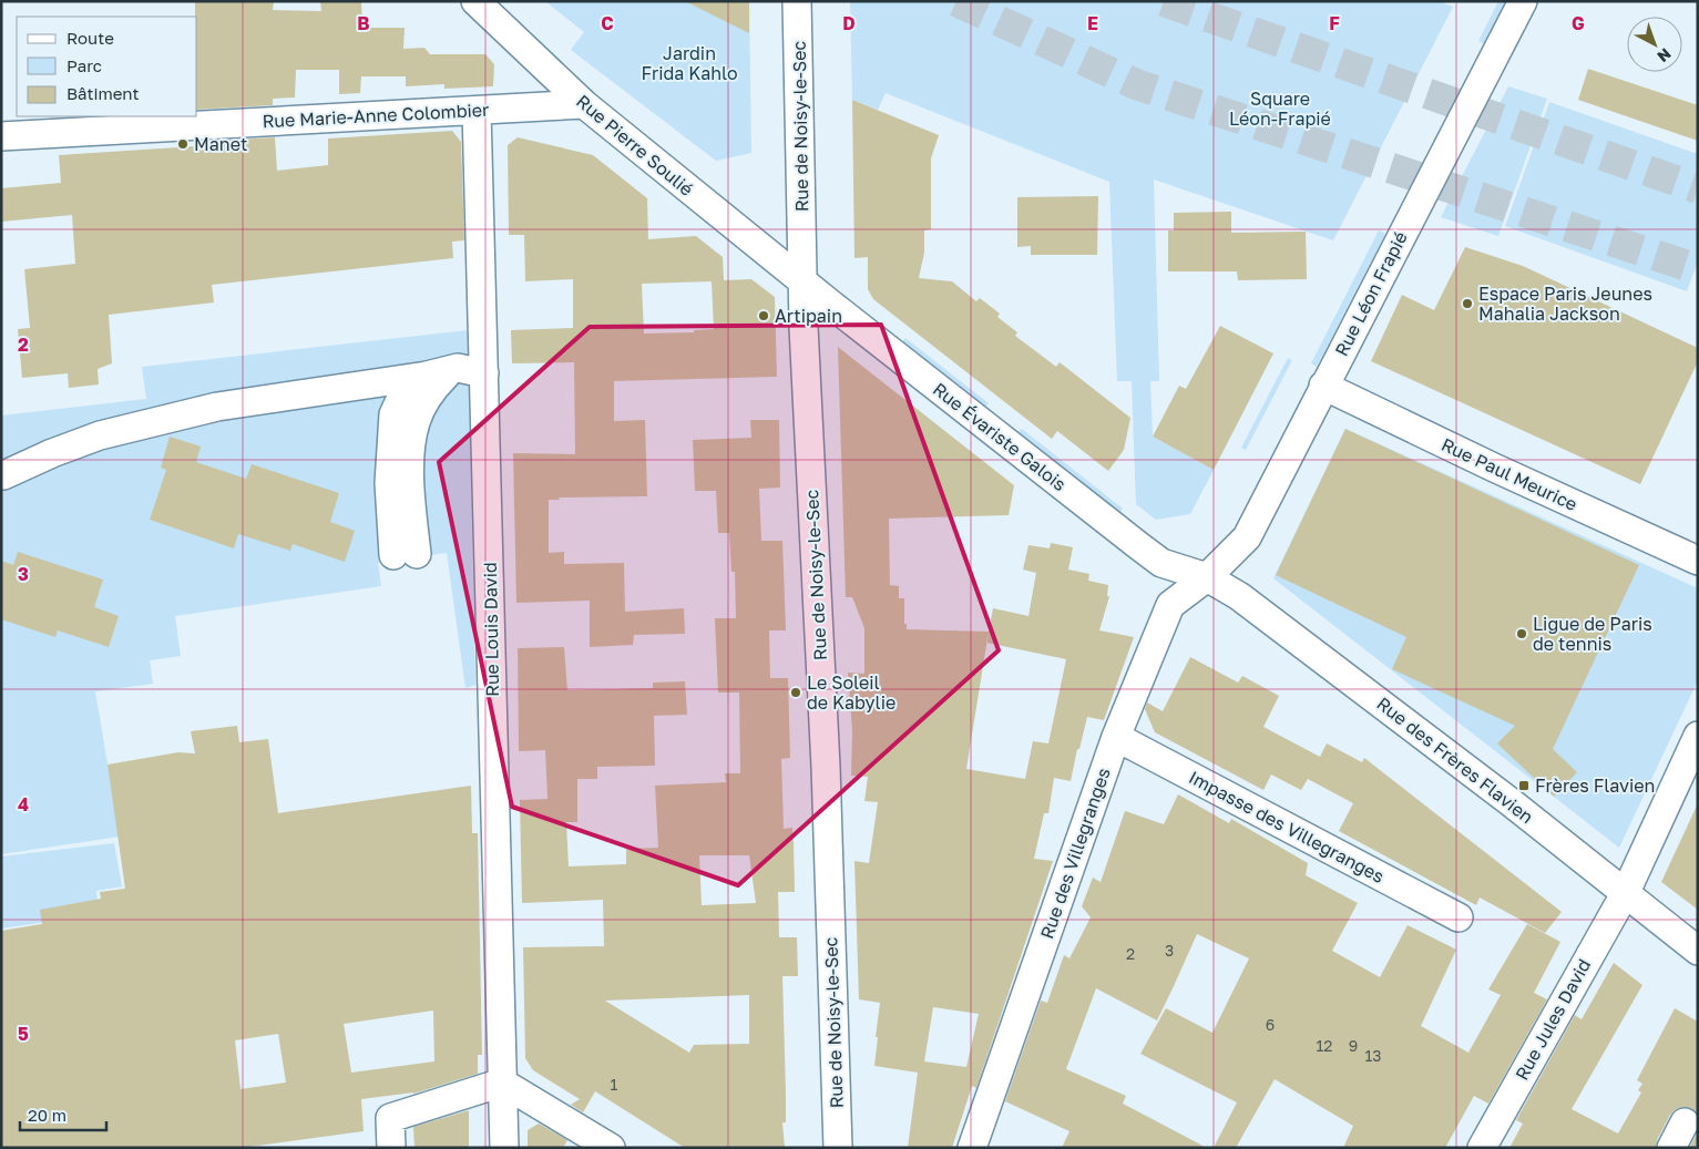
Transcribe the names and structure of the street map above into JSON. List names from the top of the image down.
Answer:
{
  "streets": {
    "street": [
      "Rue Marie-Anne Colombier",
      "Rue de Noisy-le-Sec",
      "Rue Pierre Soulié",
      "Rue Léon Frapié",
      "Rue Évariste Galois",
      "Rue Paul Meurice",
      "Rue Louis David",
      "Rue des Frères Flavien",
      "Impasse des Villegranges",
      "Rue des Villegranges",
      "Rue Jules David"
    ]
  },
  "crossings": [
    ["Rue Marie-Anne Colombier", "Rue Pierre Soulié"],
    ["Rue Marie-Anne Colombier", "Rue Louis David"],
    ["Rue de Noisy-le-Sec", "Rue Pierre Soulié"],
    ["Rue de Noisy-le-Sec", "Rue Évariste Galois"],
    ["Rue Pierre Soulié", "Rue Évariste Galois"],
    ["Rue Léon Frapié", "Rue Évariste Galois"],
    ["Rue Léon Frapié", "Rue Paul Meurice"],
    ["Rue Léon Frapié", "Rue des Frères Flavien"],
    ["Rue Léon Frapié", "Rue des Villegranges"],
    ["Rue Évariste Galois", "Rue des Frères Flavien"],
    ["Rue Évariste Galois", "Rue des Villegranges"],
    ["Rue des Frères Flavien", "Rue des Villegranges"],
    ["Rue des Frères Flavien", "Rue Jules David"],
    ["Impasse des Villegranges", "Rue des Villegranges"]
  ],
  "parks": ["Jardin Frida Kahlo", "Square Léon-Frapié"],
  "places": {
    "other": [
      "Manet",
      "Espace Paris Jeunes Mahalia Jackson",
      "Artipain",
      "Ligue de Paris de tennis",
      "Le Soleil de Kabylie"
    ],
    "transit": ["Frères Flavien"]
  },
  "house_numbers": [
    "3",
    "2",
    "6",
    "12",
    "9",
    "13",
    "1"
  ],
  "legend": ["Route", "Parc", "Bâtiment"],
  "scale_bar": "20 m",
  "north": "bottom right",
  "grid": {
    "columns": [
      "B",
      "C",
      "D",
      "E",
      "F",
      "G"
    ],
    "rows": [
      "2",
      "3",
      "4",
      "5"
    ]
  }
}
